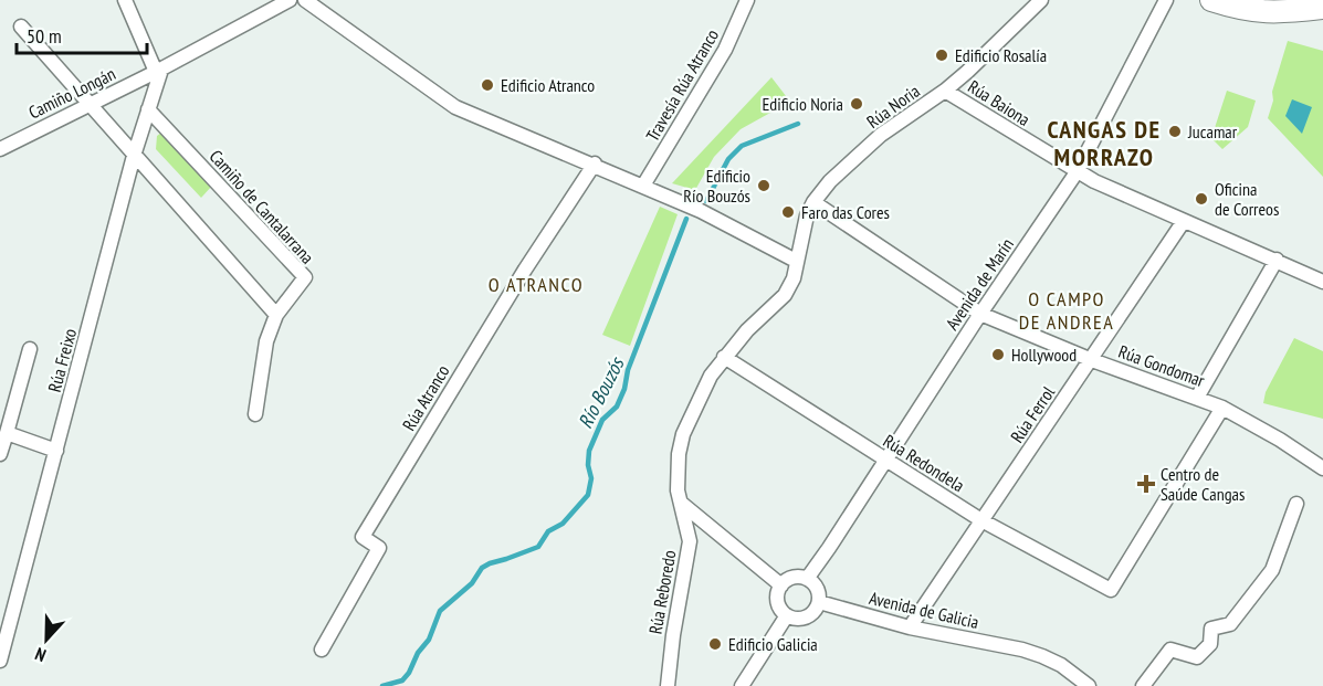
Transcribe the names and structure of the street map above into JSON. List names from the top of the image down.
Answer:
{
  "streets": {
    "street": [
      "Travesía Rúa Atranco",
      "Camiño Longán",
      "Rúa Baiona",
      "Rúa Noria",
      "Camiño de Cantalarrana",
      "Avenida de Marín",
      "Rúa Freixo",
      "Rúa Gondomar",
      "Rúa Atranco",
      "Rúa Ferrol",
      "Rúa Redondela",
      "Rúa Reboredo",
      "Avenida de Galicia"
    ]
  },
  "crossings": [
    ["Camiño Longán", "Rúa Freixo"],
    ["Rúa Baiona", "Rúa Noria"],
    ["Rúa Baiona", "Avenida de Marín"],
    ["Rúa Baiona", "Rúa Ferrol"],
    ["Rúa Noria", "Rúa Gondomar"],
    ["Rúa Noria", "Rúa Redondela"],
    ["Rúa Noria", "Rúa Reboredo"],
    ["Camiño de Cantalarrana", "Rúa Freixo"],
    ["Avenida de Marín", "Rúa Gondomar"],
    ["Avenida de Marín", "Rúa Redondela"],
    ["Avenida de Marín", "Avenida de Galicia"],
    ["Rúa Gondomar", "Rúa Ferrol"],
    ["Rúa Gondomar", "Rúa Redondela"],
    ["Rúa Ferrol", "Rúa Redondela"],
    ["Rúa Ferrol", "Avenida de Galicia"],
    ["Rúa Redondela", "Rúa Reboredo"]
  ],
  "districts": ["CANGAS DE MORRAZO", "O ATRANCO", "O CAMPO DE ANDREA"],
  "water": ["Río Bouzós"],
  "places": {
    "other": [
      "Edificio Rosalía",
      "Edificio Atranco",
      "Edificio Noria",
      "Jucamar",
      "Edificio Río Bouzós",
      "Oficina de Correos",
      "Faro das Cores",
      "Hollywood",
      "Edificio Galicia"
    ],
    "health": ["Centro de Saúde Cangas"]
  },
  "scale_bar": "50 m",
  "north": "bottom"
}
